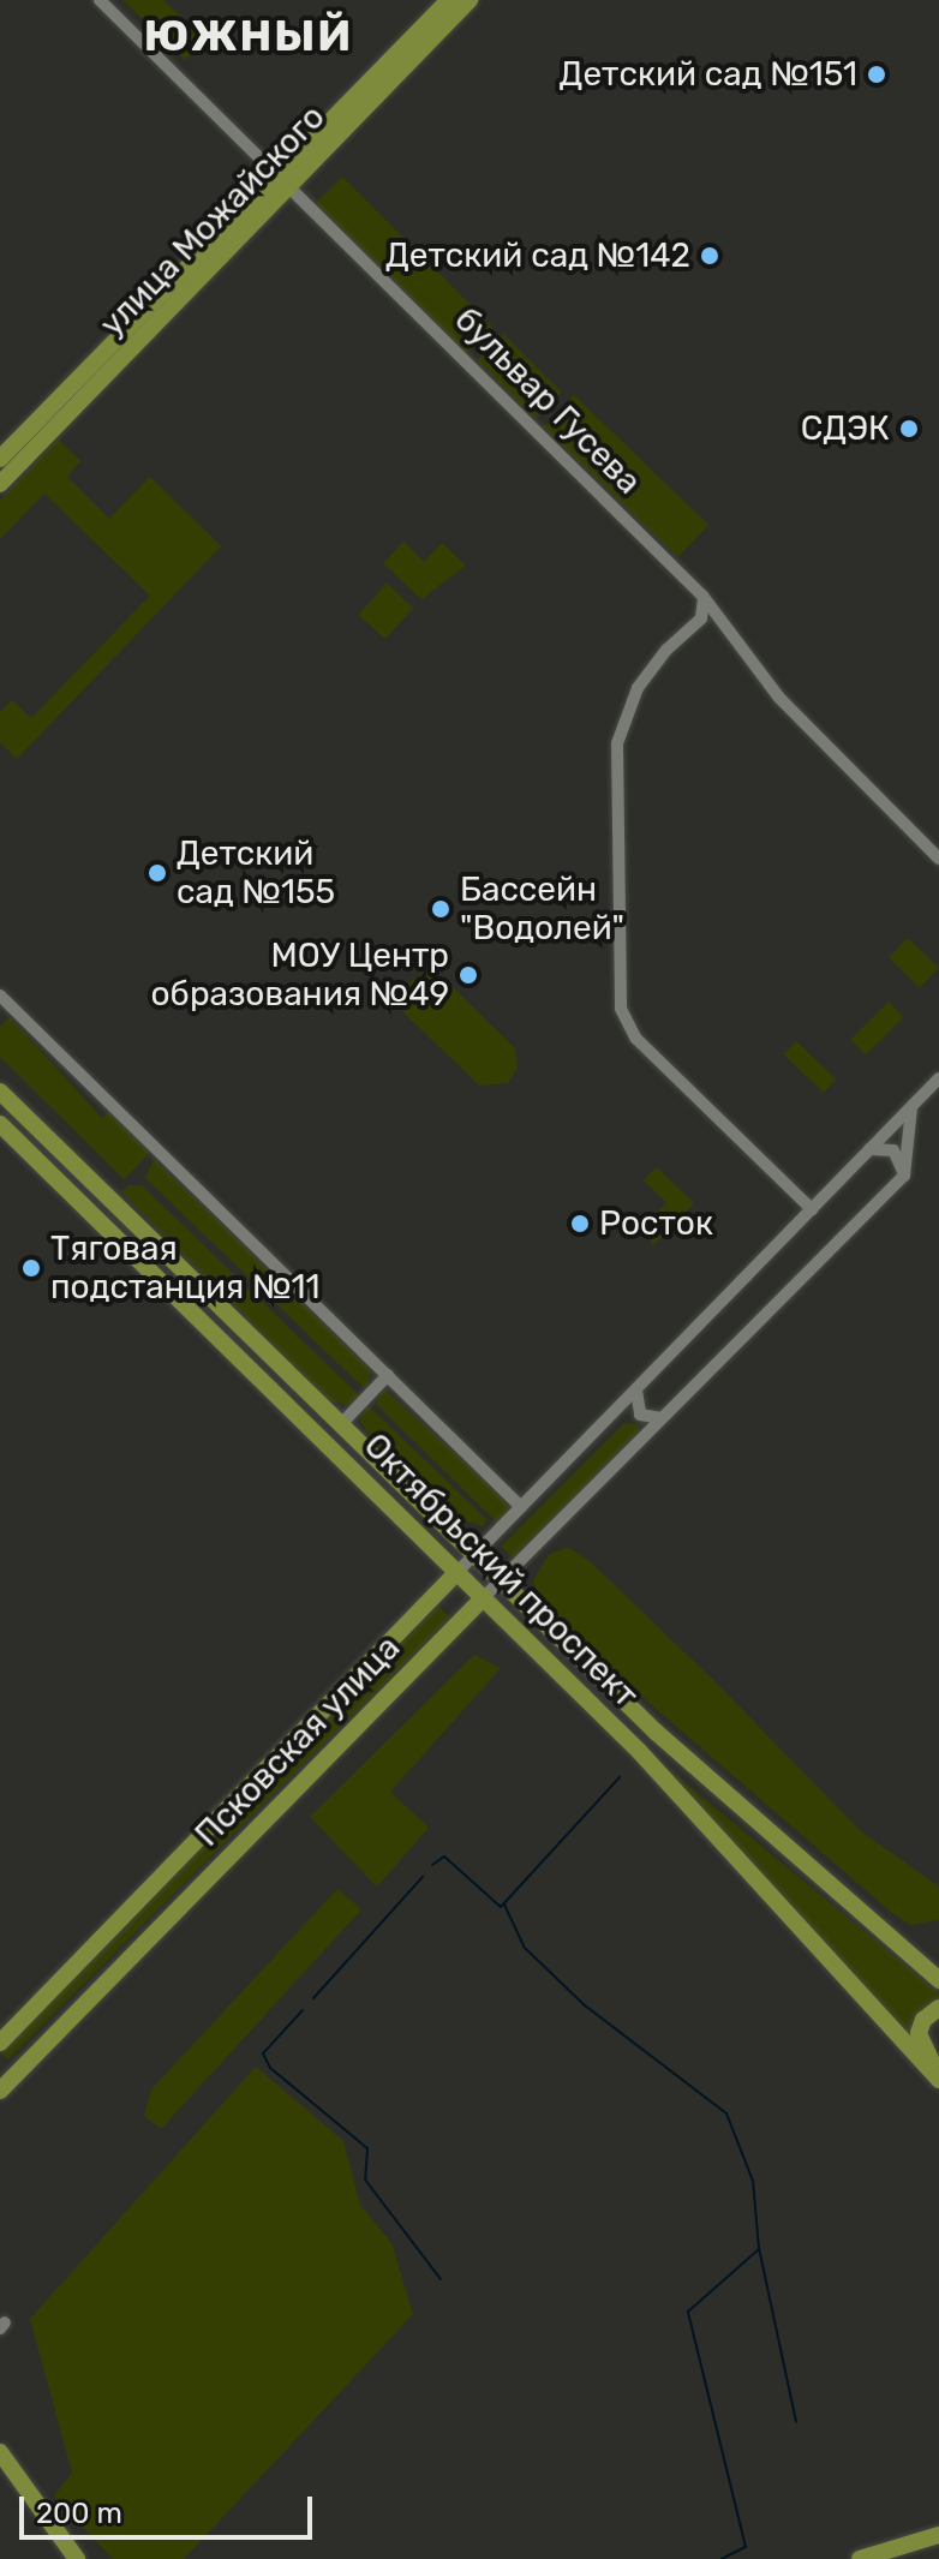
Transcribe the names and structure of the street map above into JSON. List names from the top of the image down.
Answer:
{
  "streets": {
    "main road": ["улица Можайского", "Октябрьский проспект", "Псковская улица"],
    "street": ["бульвар Гусева"]
  },
  "crossings": [
    ["улица Можайского", "бульвар Гусева"],
    ["Октябрьский проспект", "Псковская улица"]
  ],
  "districts": ["ЮЖНЫЙ"],
  "places": [
    "Детский сад №151",
    "Детский сад №142",
    "СДЭК",
    "Детский сад №155",
    "Бассейн \"Водолей\"",
    "МОУ Центр образования №49",
    "Росток",
    "Тяговая подстанция №11"
  ],
  "scale_bar": "200 m"
}
